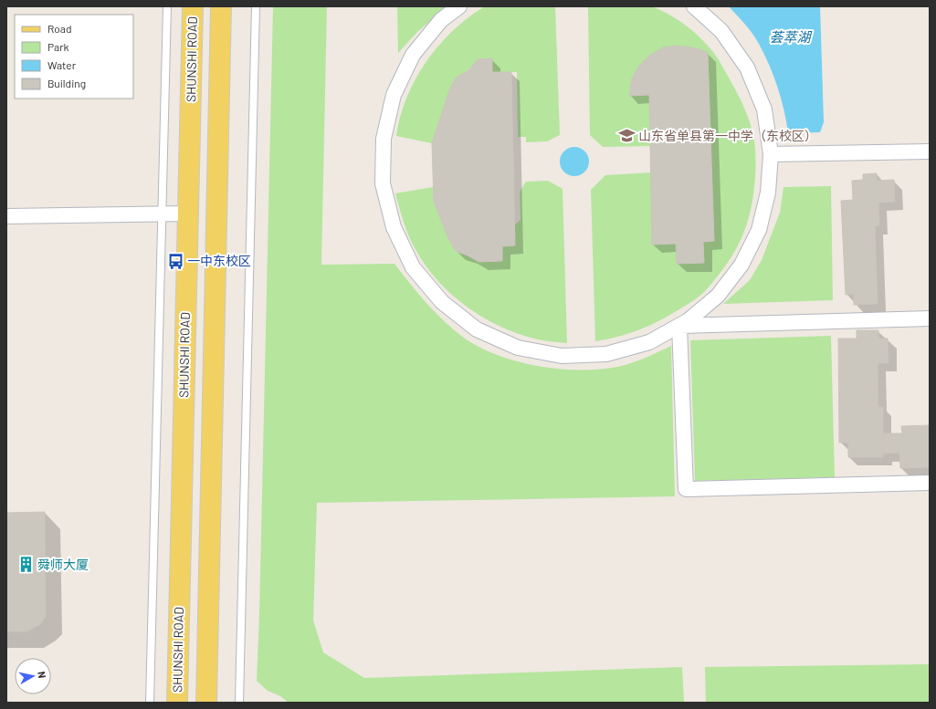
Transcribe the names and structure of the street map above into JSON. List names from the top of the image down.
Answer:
{
  "streets": {
    "main road": ["SHUNSHI ROAD"]
  },
  "water": ["荟萃湖"],
  "places": {
    "school or university": ["山东省单县第一中学（东校区）"],
    "bus stop": ["一中东校区"],
    "building": ["舜师大厦"]
  },
  "legend": [
    "Road",
    "Park",
    "Water",
    "Building"
  ],
  "north": "right"
}
